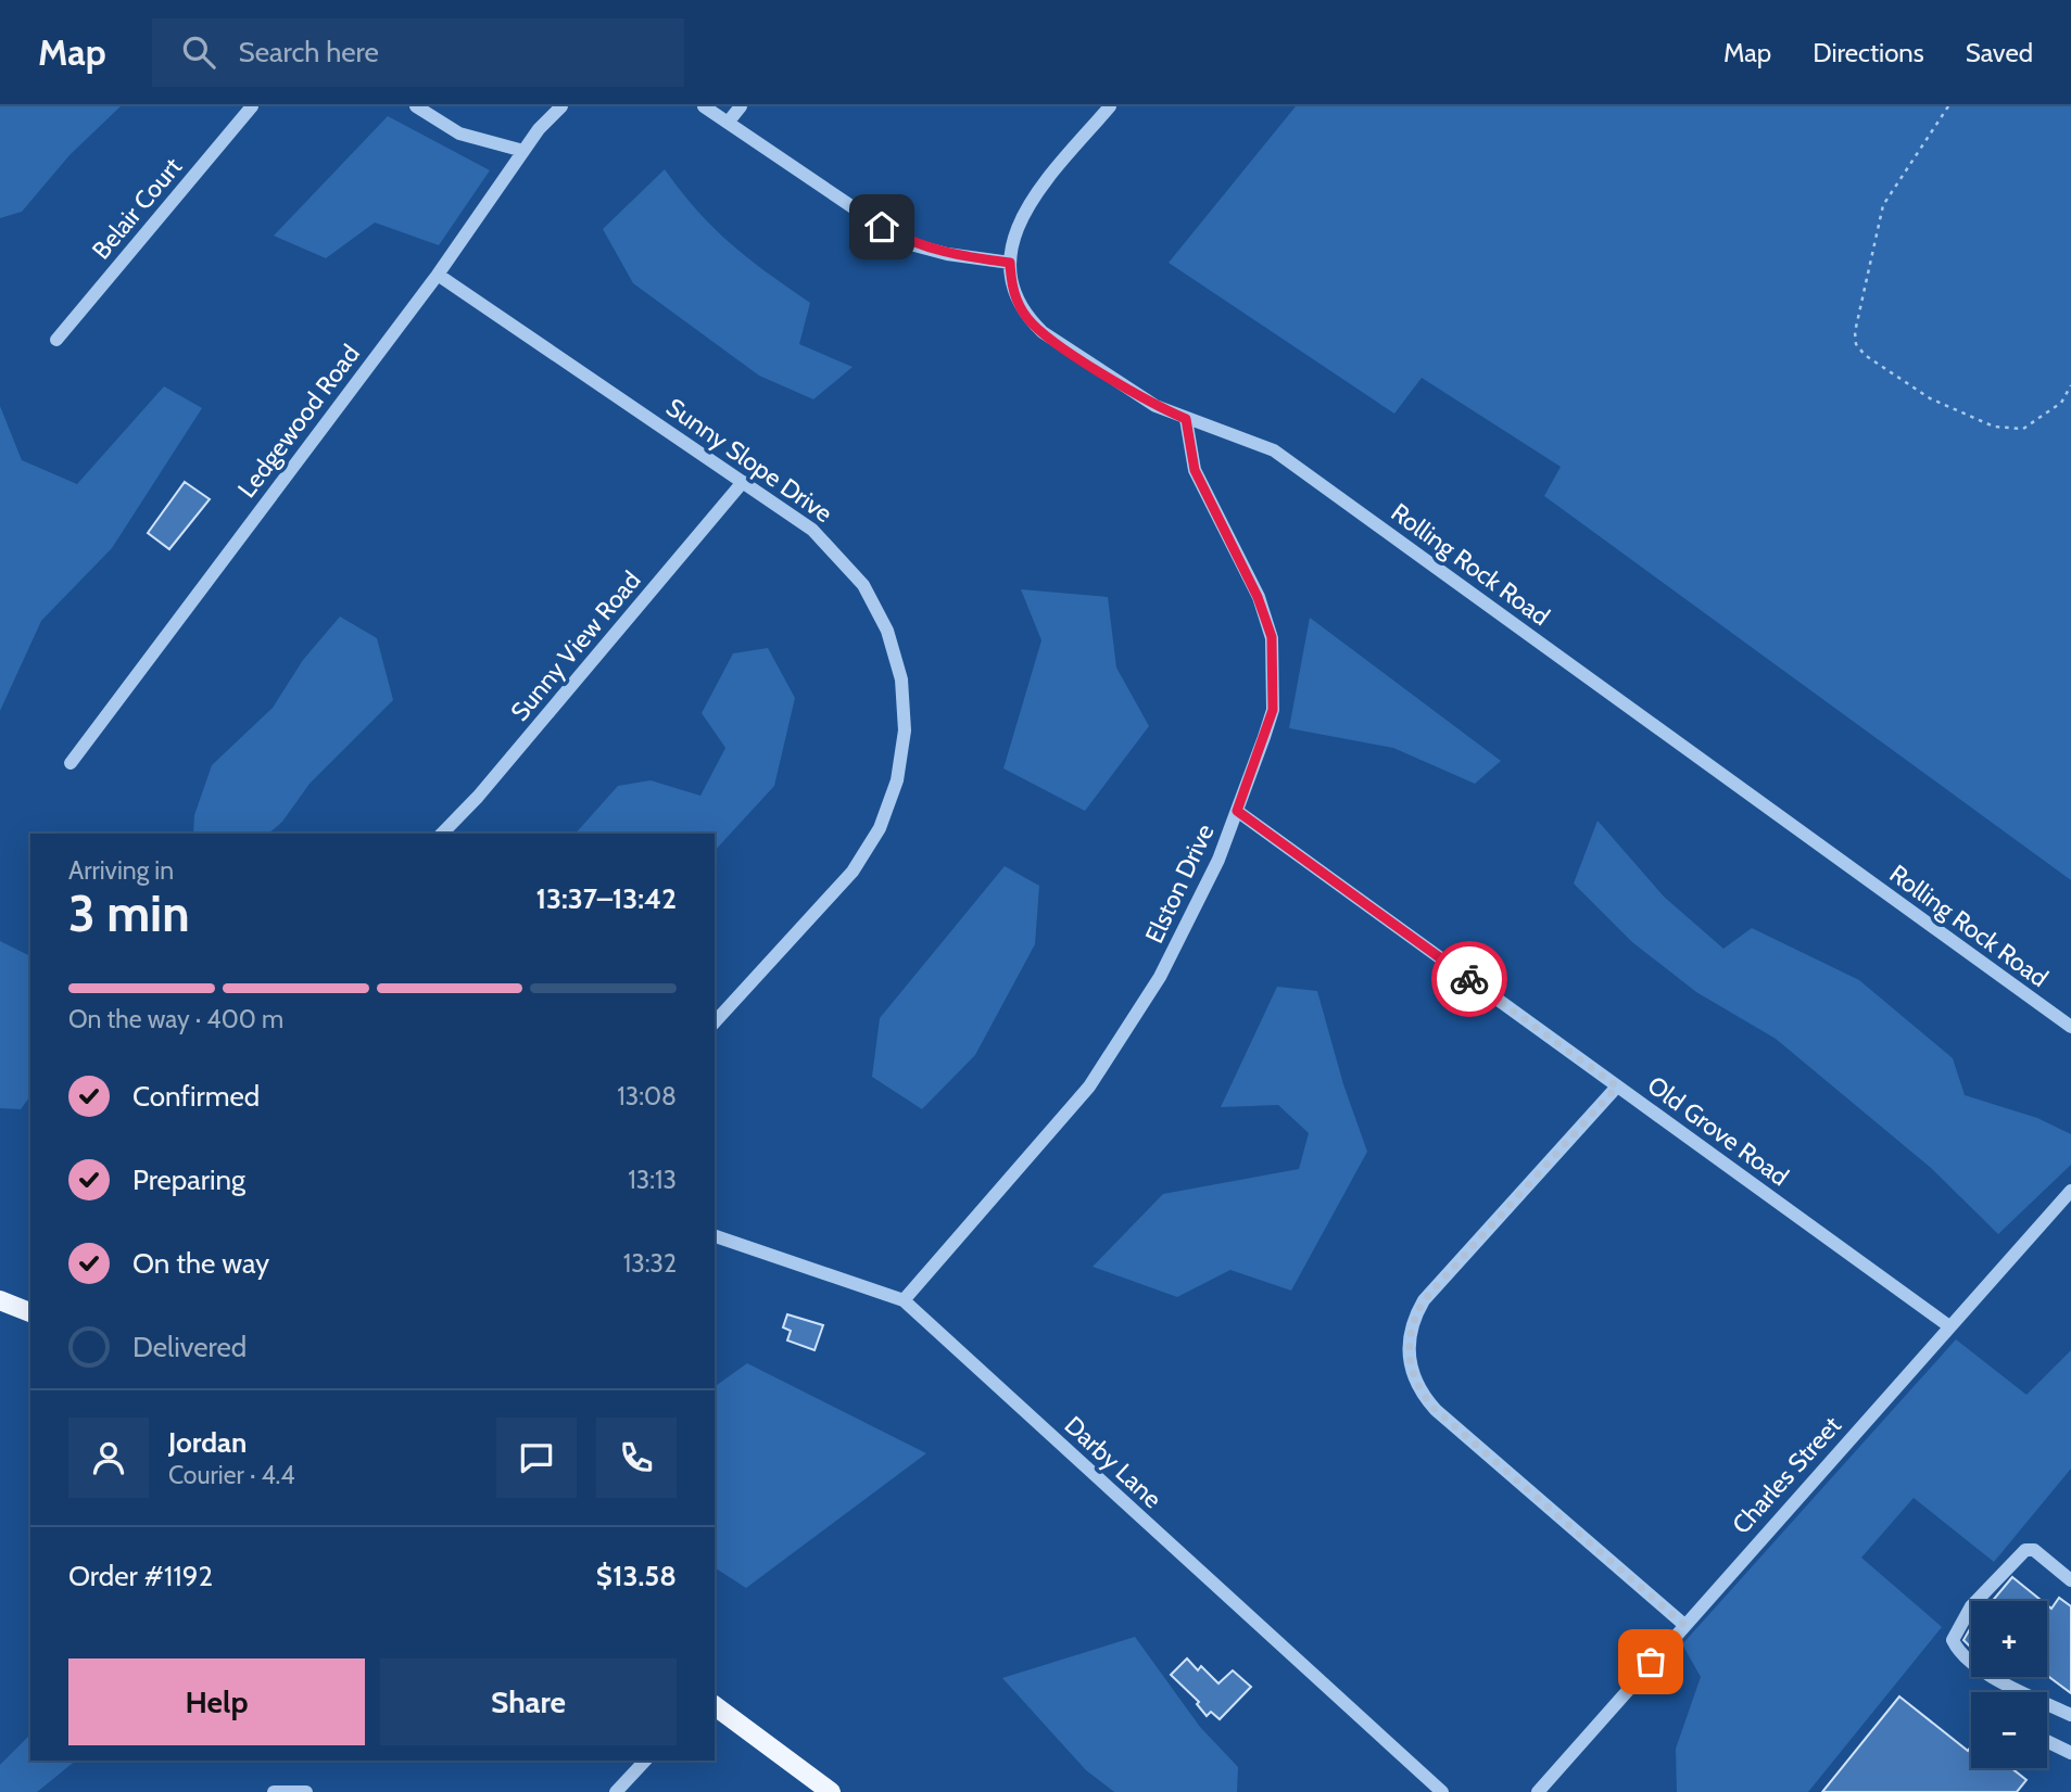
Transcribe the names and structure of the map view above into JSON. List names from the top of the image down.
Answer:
{
  "streets": {
    "street": [
      "Belair Court",
      "Ledgewood Road",
      "Sunny Slope Drive",
      "Rolling Rock Road",
      "Sunny View Road",
      "Elston Drive",
      "Old Grove Road",
      "Darby Lane",
      "Charles Street"
    ]
  },
  "crossings": [
    ["Ledgewood Road", "Sunny Slope Drive"],
    ["Sunny Slope Drive", "Sunny View Road"],
    ["Rolling Rock Road", "Elston Drive"],
    ["Elston Drive", "Old Grove Road"],
    ["Elston Drive", "Darby Lane"],
    ["Old Grove Road", "Charles Street"]
  ],
  "page": {
    "header": "Map",
    "search": "Search here",
    "nav": ["Map", "Directions", "Saved"],
    "heading": ["3 min", "Arriving in", "13:37–13:42"],
    "panel": [
      "Jordan",
      "Courier · 4.4",
      "Order #1192",
      "$13.58"
    ],
    "bar": "On the way · 400 m",
    "list": [
      ["Confirmed", "13:08"],
      ["Preparing", "13:13"],
      ["On the way", "13:32"],
      "Delivered"
    ],
    "map_buttons": ["+", "−"],
    "buttons": ["Help", "Share"]
  }
}
